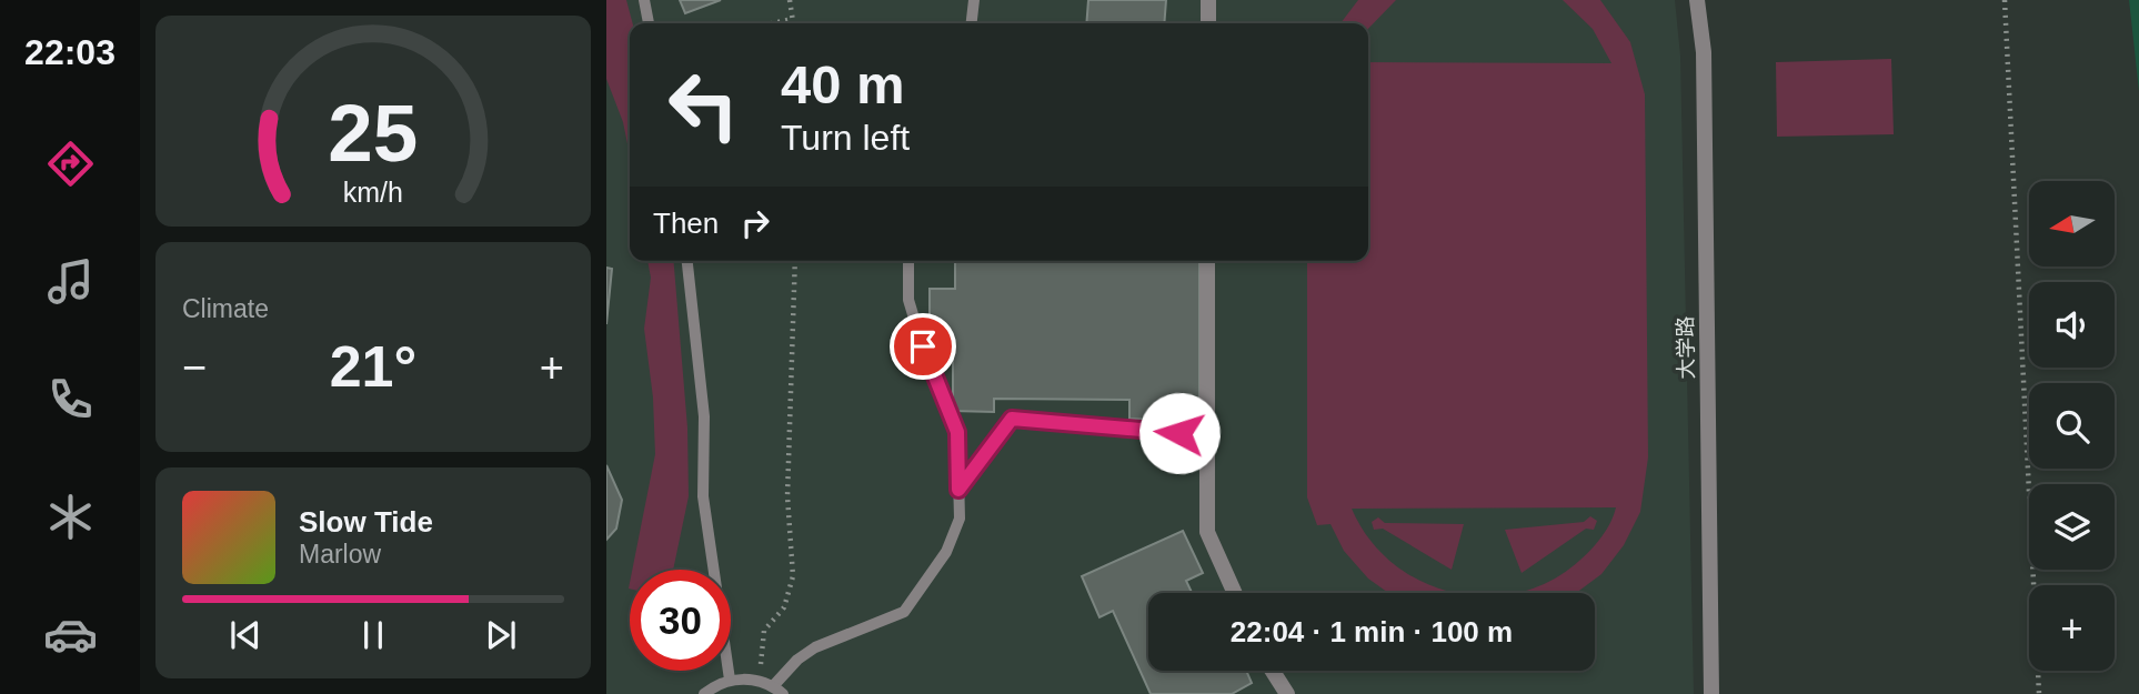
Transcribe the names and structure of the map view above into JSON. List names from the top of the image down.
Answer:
{
  "streets": {
    "street": ["大学路"]
  },
  "north": "left",
  "page": {
    "tabs": "22:03",
    "turn": ["40 m", "Turn left"],
    "map_buttons": "+",
    "then": "Then",
    "tile": "Climate",
    "heat": ["−", "21°", "+"],
    "song": ["Slow Tide", "Marlow"],
    "limit": "30",
    "trip": "22:04 · 1 min · 100 m",
    "gauge": ["25", "km/h"]
  }
}
